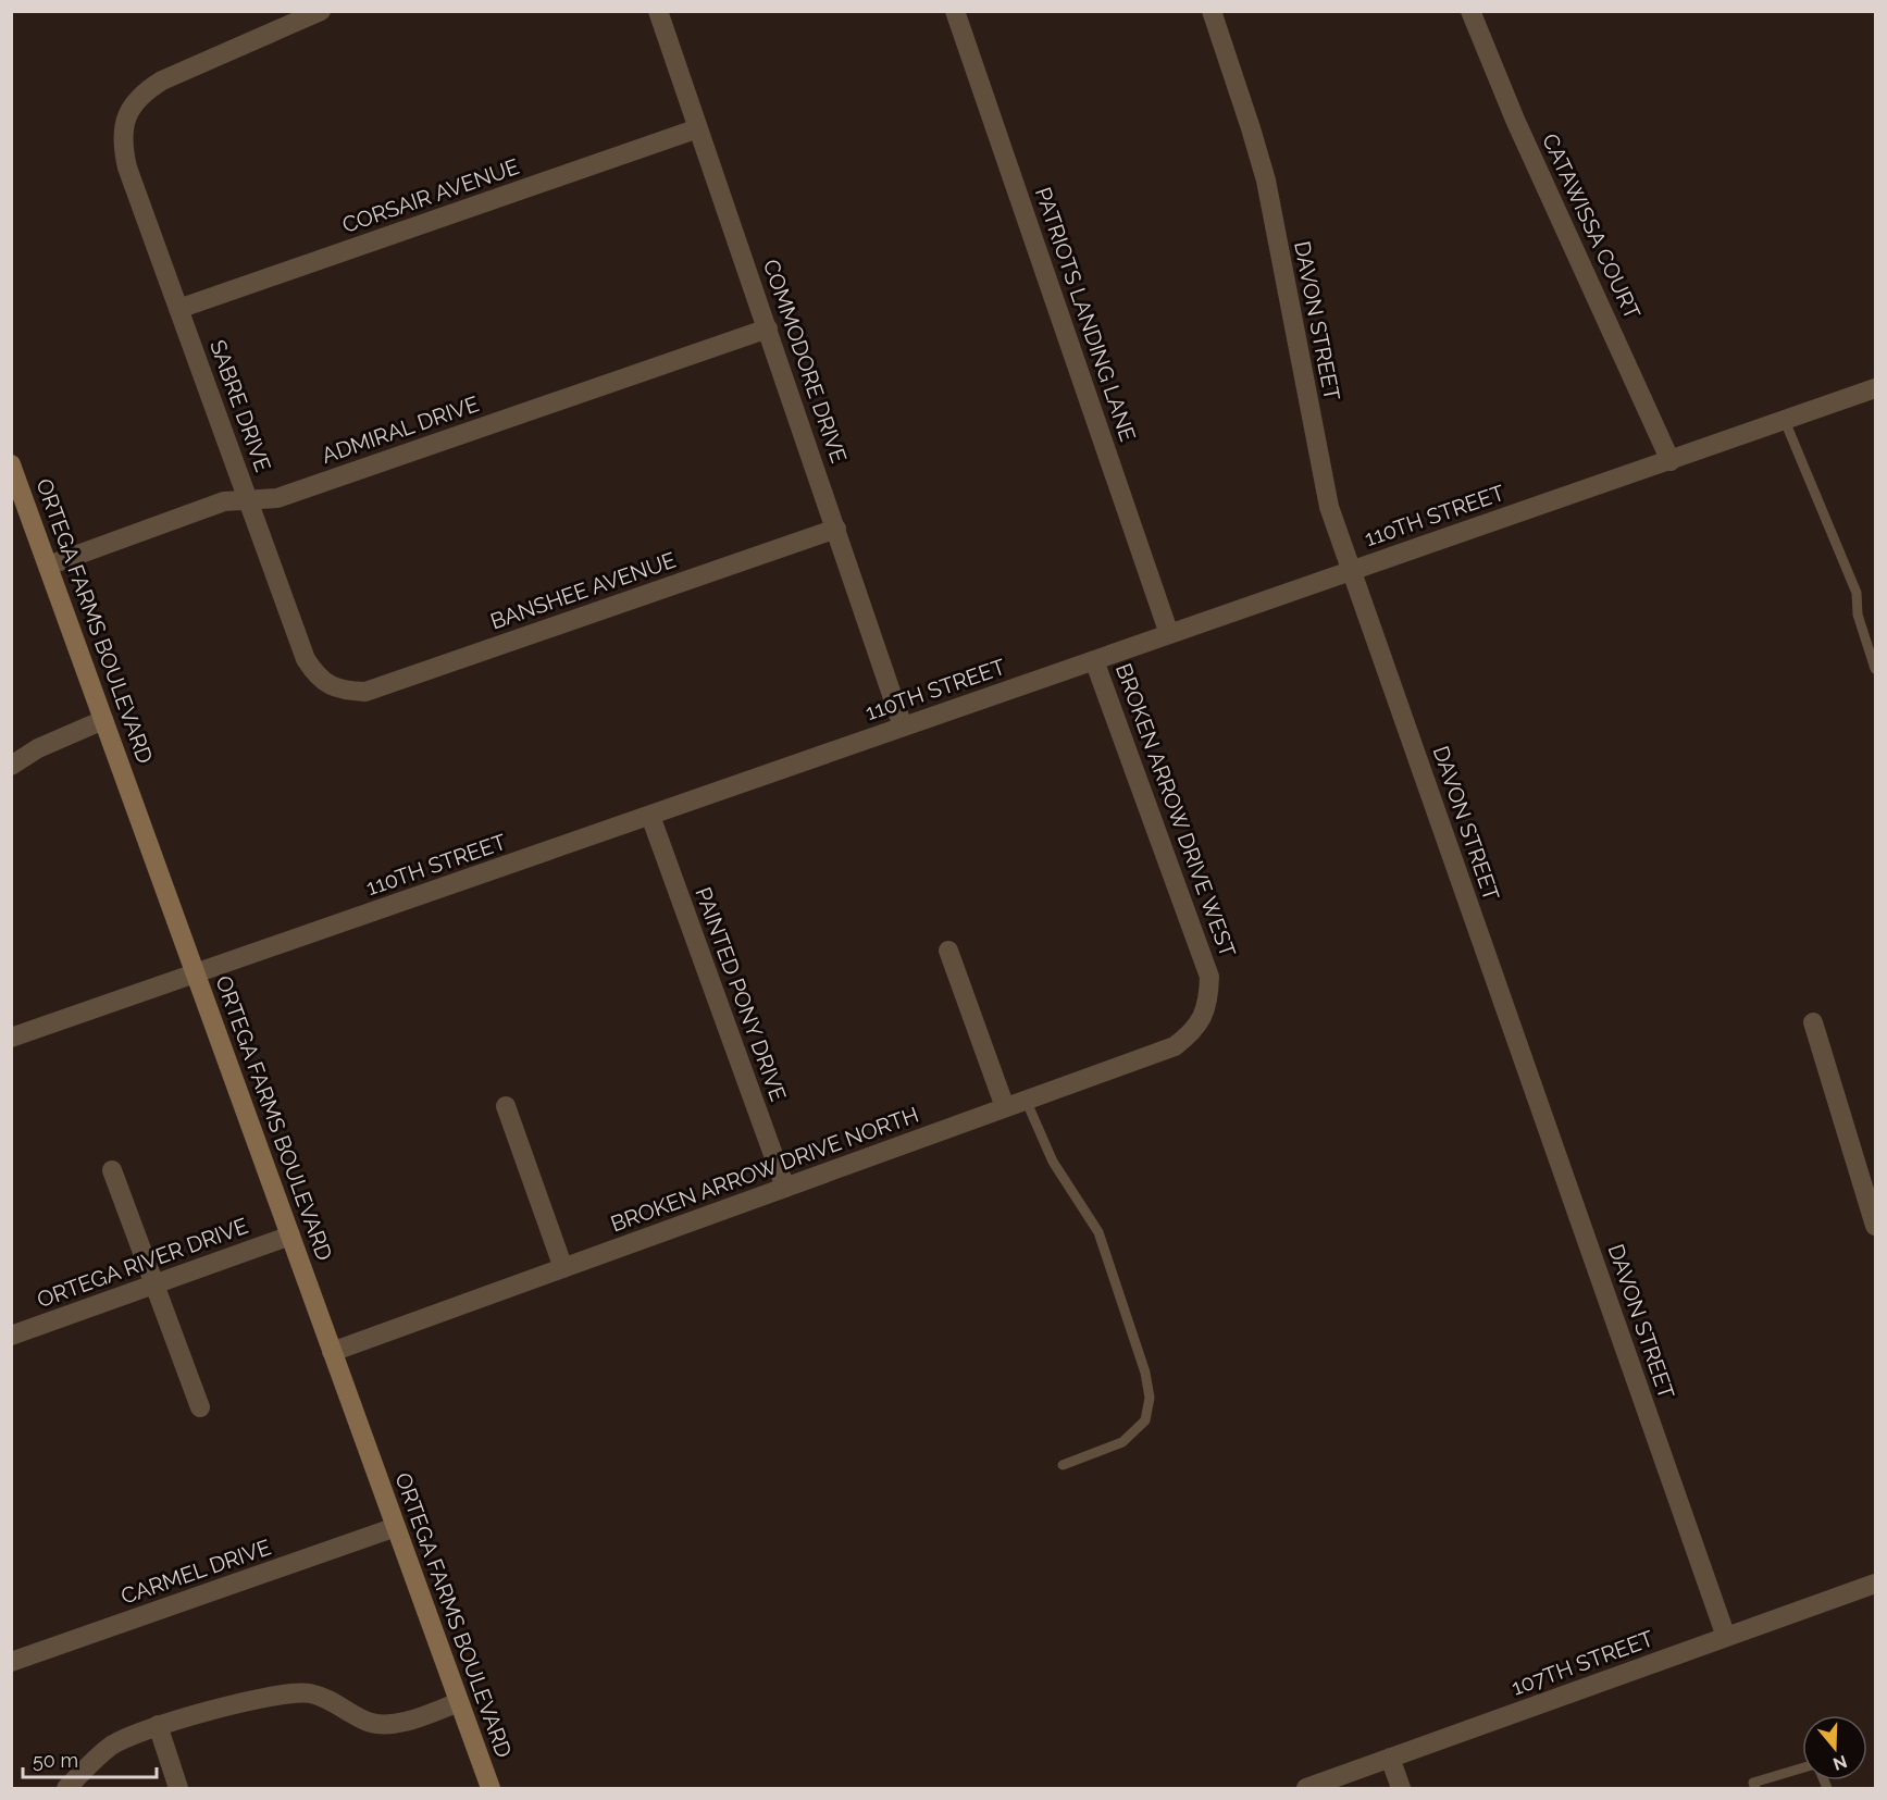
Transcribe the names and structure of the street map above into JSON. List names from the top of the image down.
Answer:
{
  "streets": {
    "street": [
      "CORSAIR AVENUE",
      "CATAWISSA COURT",
      "PATRIOTS LANDING LANE",
      "DAVON STREET",
      "COMMODORE DRIVE",
      "SABRE DRIVE",
      "ADMIRAL DRIVE",
      "110TH STREET",
      "BANSHEE AVENUE",
      "ORTEGA FARMS BOULEVARD",
      "BROKEN ARROW DRIVE WEST",
      "PAINTED PONY DRIVE",
      "BROKEN ARROW DRIVE NORTH",
      "ORTEGA RIVER DRIVE",
      "CARMEL DRIVE",
      "107TH STREET"
    ]
  },
  "crossings": [
    ["CORSAIR AVENUE", "COMMODORE DRIVE"],
    ["CORSAIR AVENUE", "SABRE DRIVE"],
    ["CATAWISSA COURT", "110TH STREET"],
    ["PATRIOTS LANDING LANE", "110TH STREET"],
    ["DAVON STREET", "110TH STREET"],
    ["DAVON STREET", "107TH STREET"],
    ["COMMODORE DRIVE", "ADMIRAL DRIVE"],
    ["COMMODORE DRIVE", "110TH STREET"],
    ["COMMODORE DRIVE", "BANSHEE AVENUE"],
    ["SABRE DRIVE", "ADMIRAL DRIVE"],
    ["SABRE DRIVE", "BANSHEE AVENUE"],
    ["ADMIRAL DRIVE", "ORTEGA FARMS BOULEVARD"],
    ["110TH STREET", "ORTEGA FARMS BOULEVARD"],
    ["110TH STREET", "BROKEN ARROW DRIVE WEST"],
    ["110TH STREET", "PAINTED PONY DRIVE"],
    ["ORTEGA FARMS BOULEVARD", "BROKEN ARROW DRIVE NORTH"],
    ["ORTEGA FARMS BOULEVARD", "ORTEGA RIVER DRIVE"],
    ["ORTEGA FARMS BOULEVARD", "CARMEL DRIVE"],
    ["BROKEN ARROW DRIVE WEST", "BROKEN ARROW DRIVE NORTH"],
    ["PAINTED PONY DRIVE", "BROKEN ARROW DRIVE NORTH"]
  ],
  "scale_bar": "50 m",
  "north": "bottom"
}
